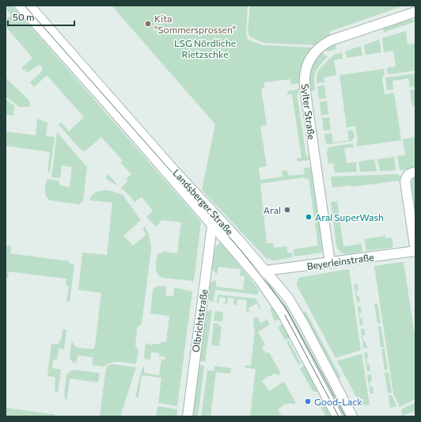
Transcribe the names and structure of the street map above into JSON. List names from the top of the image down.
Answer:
{
  "streets": {
    "street": [
      "Sylter Straße",
      "Landsberger Straße",
      "Beyerleinstraße",
      "Olbrichtstraße"
    ]
  },
  "crossings": [
    ["Sylter Straße", "Beyerleinstraße"],
    ["Landsberger Straße", "Beyerleinstraße"],
    ["Landsberger Straße", "Olbrichtstraße"]
  ],
  "parks": ["LSG Nördliche Rietzschke"],
  "places": [
    "Kita \"Sommersprossen\"",
    "Aral",
    "Aral SuperWash",
    "Good-Lack"
  ],
  "scale_bar": "50 m"
}
